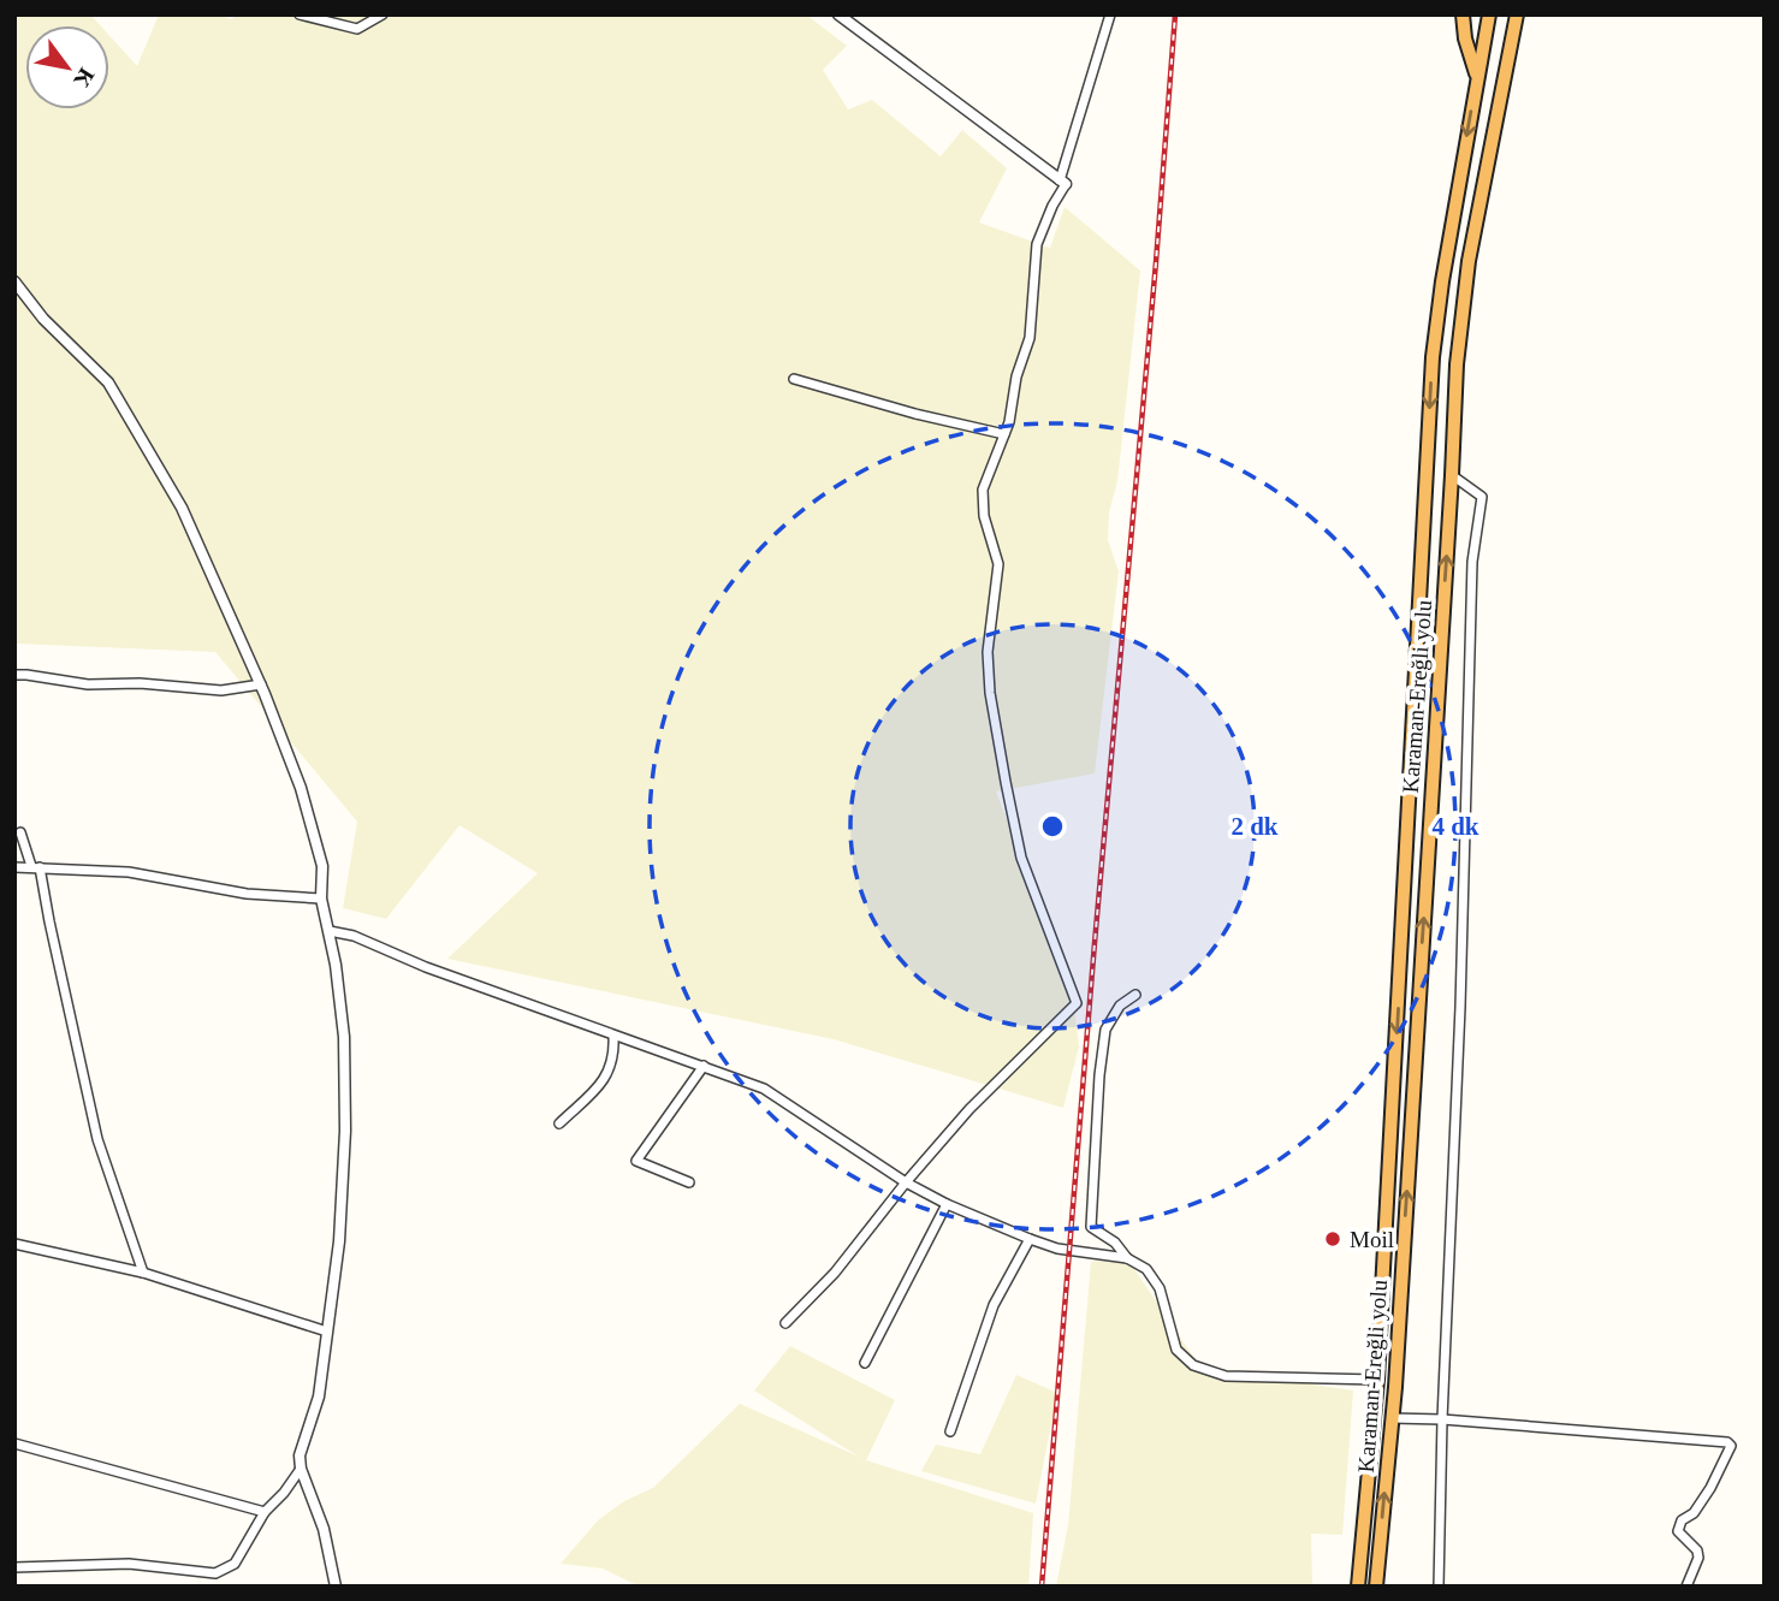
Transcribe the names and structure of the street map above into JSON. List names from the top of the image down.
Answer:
{
  "streets": {
    "highway": ["Karaman-Ereğli yolu"]
  },
  "places": ["Moil"],
  "north": "bottom right",
  "rings": ["2 dk", "4 dk"]
}
